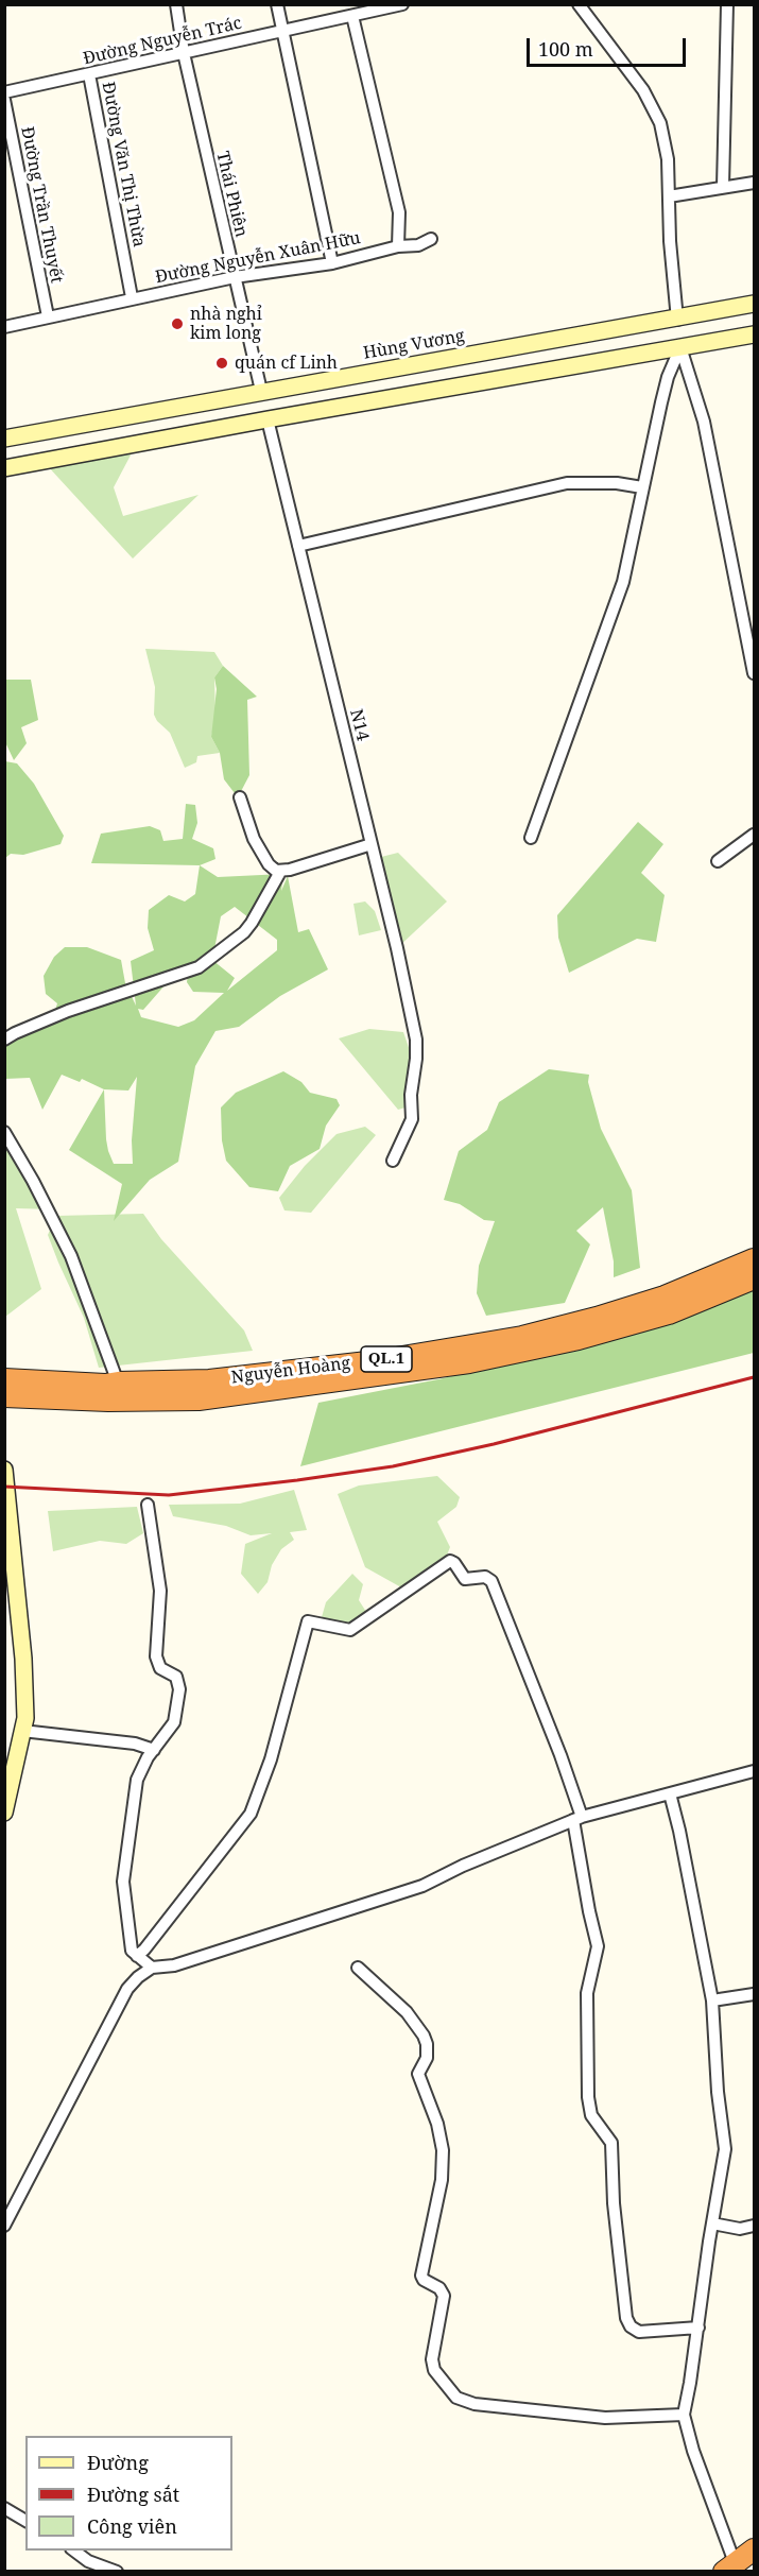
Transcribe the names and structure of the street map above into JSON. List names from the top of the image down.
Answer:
{
  "streets": {
    "highway": ["QL.1", "Nguyễn Hoàng"],
    "main road": ["Hùng Vương"],
    "street": [
      "Đường Nguyễn Trác",
      "Đường Văn Thị Thừa",
      "Thái Phiên",
      "Đường Trần Thuyết",
      "Đường Nguyễn Xuân Hữu",
      "N14"
    ]
  },
  "crossings": [
    ["Đường Nguyễn Trác", "Đường Văn Thị Thừa"],
    ["Đường Nguyễn Trác", "Thái Phiên"],
    ["Đường Văn Thị Thừa", "Đường Nguyễn Xuân Hữu"],
    ["Thái Phiên", "Đường Nguyễn Xuân Hữu"],
    ["Thái Phiên", "Hùng Vương"],
    ["Đường Trần Thuyết", "Đường Nguyễn Xuân Hữu"]
  ],
  "places": ["nhà nghỉ kim long", "quán cf Linh"],
  "legend": ["Đường", "Đường sắt", "Công viên"],
  "scale_bar": "100 m"
}
